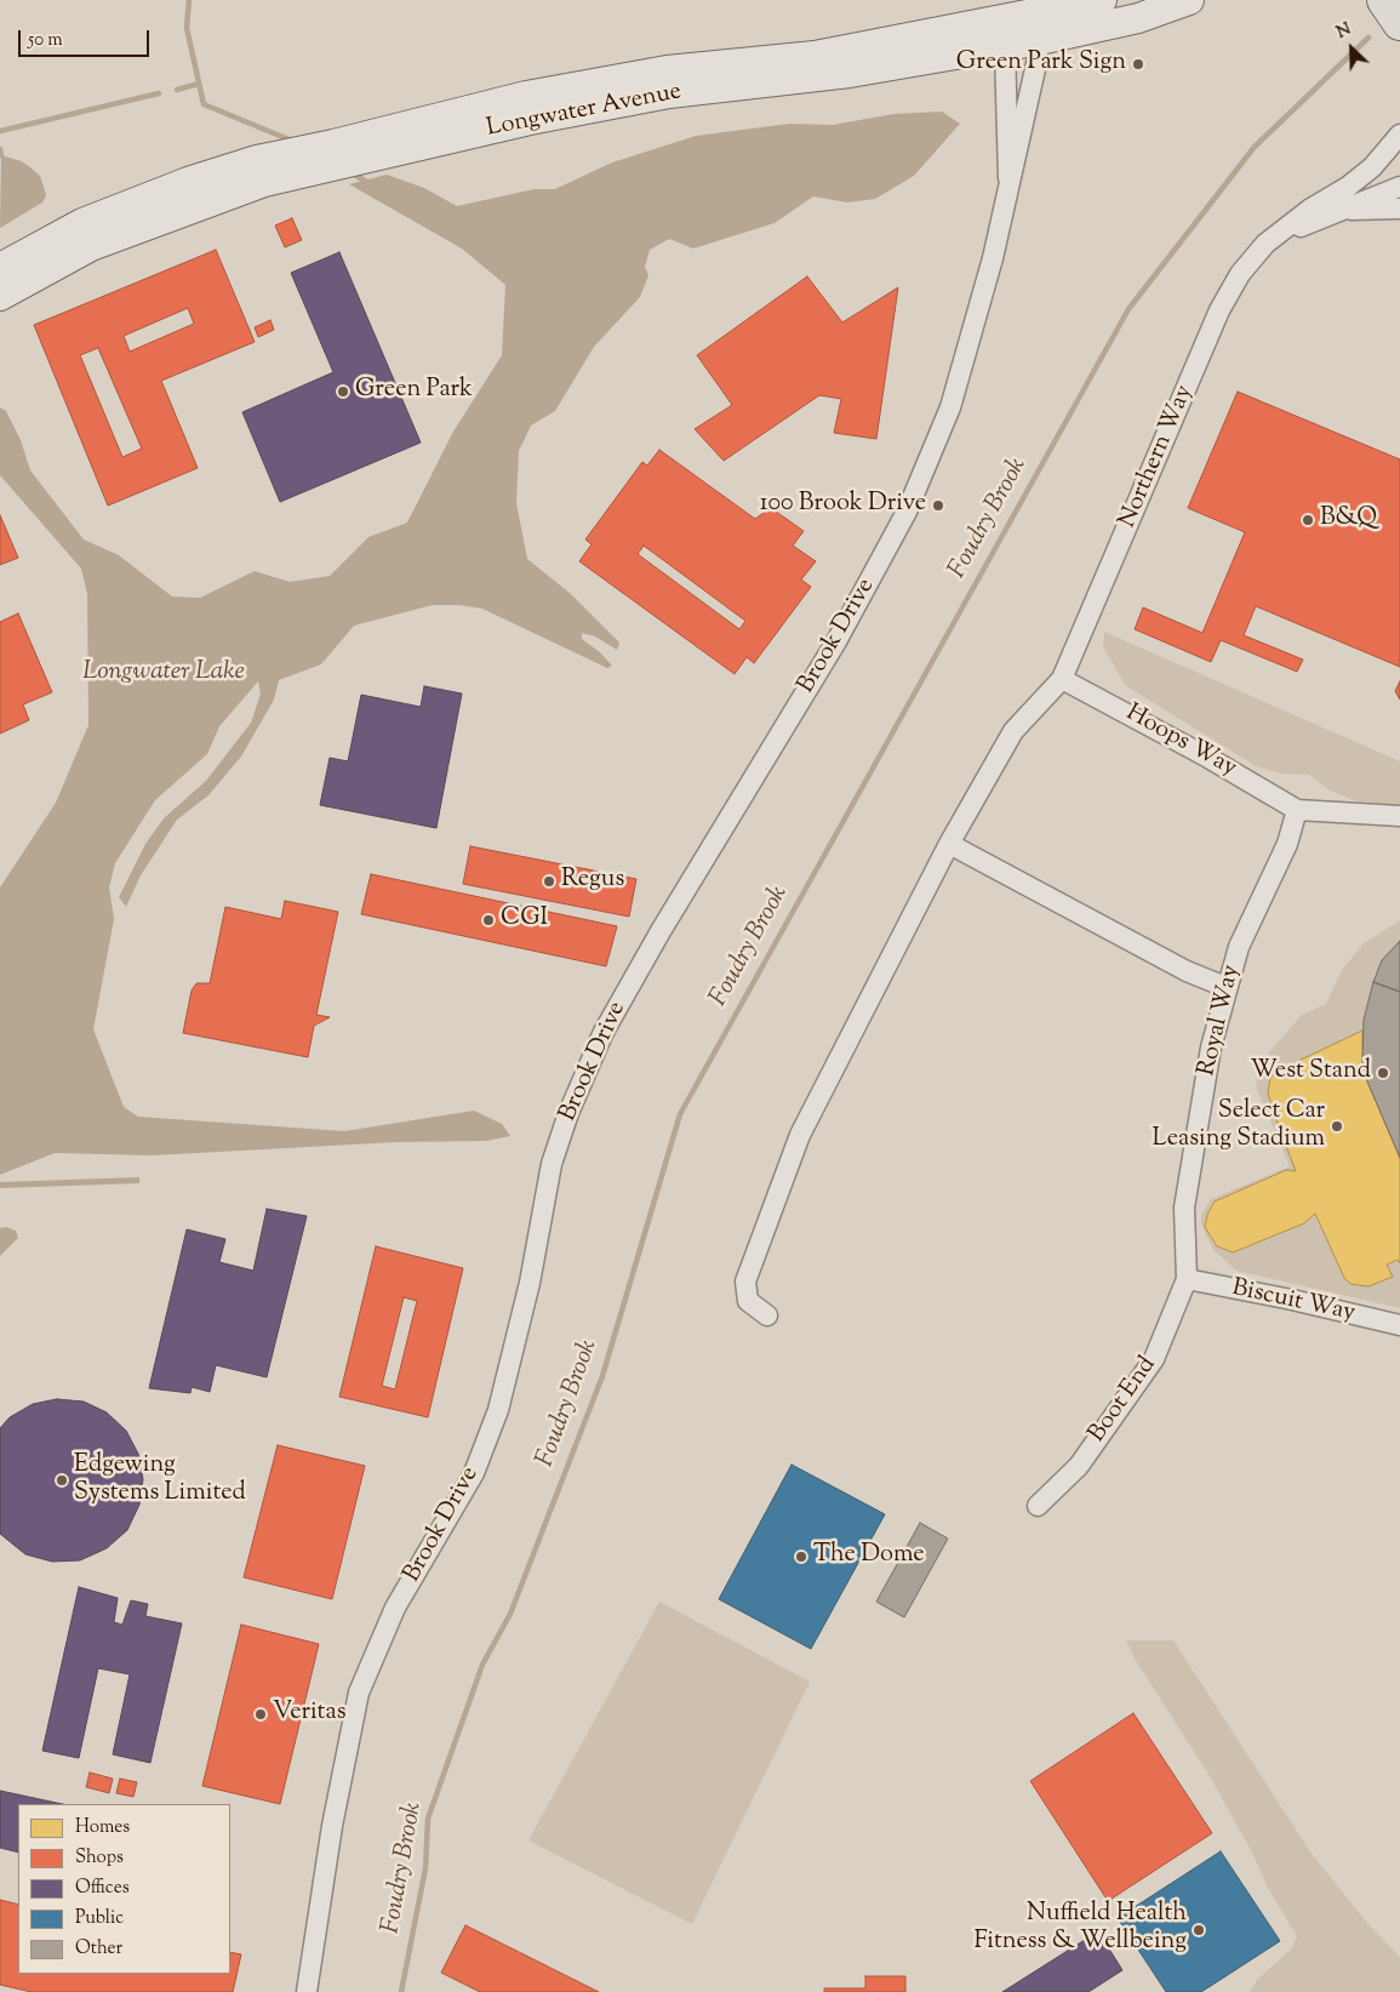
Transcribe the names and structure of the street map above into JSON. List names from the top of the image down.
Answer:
{
  "streets": {
    "street": [
      "Longwater Avenue",
      "Northern Way",
      "Brook Drive",
      "Hoops Way",
      "Royal Way",
      "Biscuit Way",
      "Boot End"
    ]
  },
  "crossings": [
    ["Longwater Avenue", "Brook Drive"],
    ["Northern Way", "Hoops Way"],
    ["Hoops Way", "Royal Way"],
    ["Royal Way", "Biscuit Way"],
    ["Royal Way", "Boot End"],
    ["Biscuit Way", "Boot End"]
  ],
  "water": ["Foudry Brook", "Longwater Lake"],
  "places": [
    "Green Park Sign",
    "Green Park",
    "100 Brook Drive",
    "B&Q",
    "Regus",
    "CGI",
    "West Stand",
    "Select Car Leasing Stadium",
    "Edgewing Systems Limited",
    "The Dome",
    "Veritas",
    "Nuffield Health Fitness & Wellbeing"
  ],
  "legend": [
    "Homes",
    "Shops",
    "Offices",
    "Public",
    "Other"
  ],
  "scale_bar": "50 m",
  "north": "top left"
}
